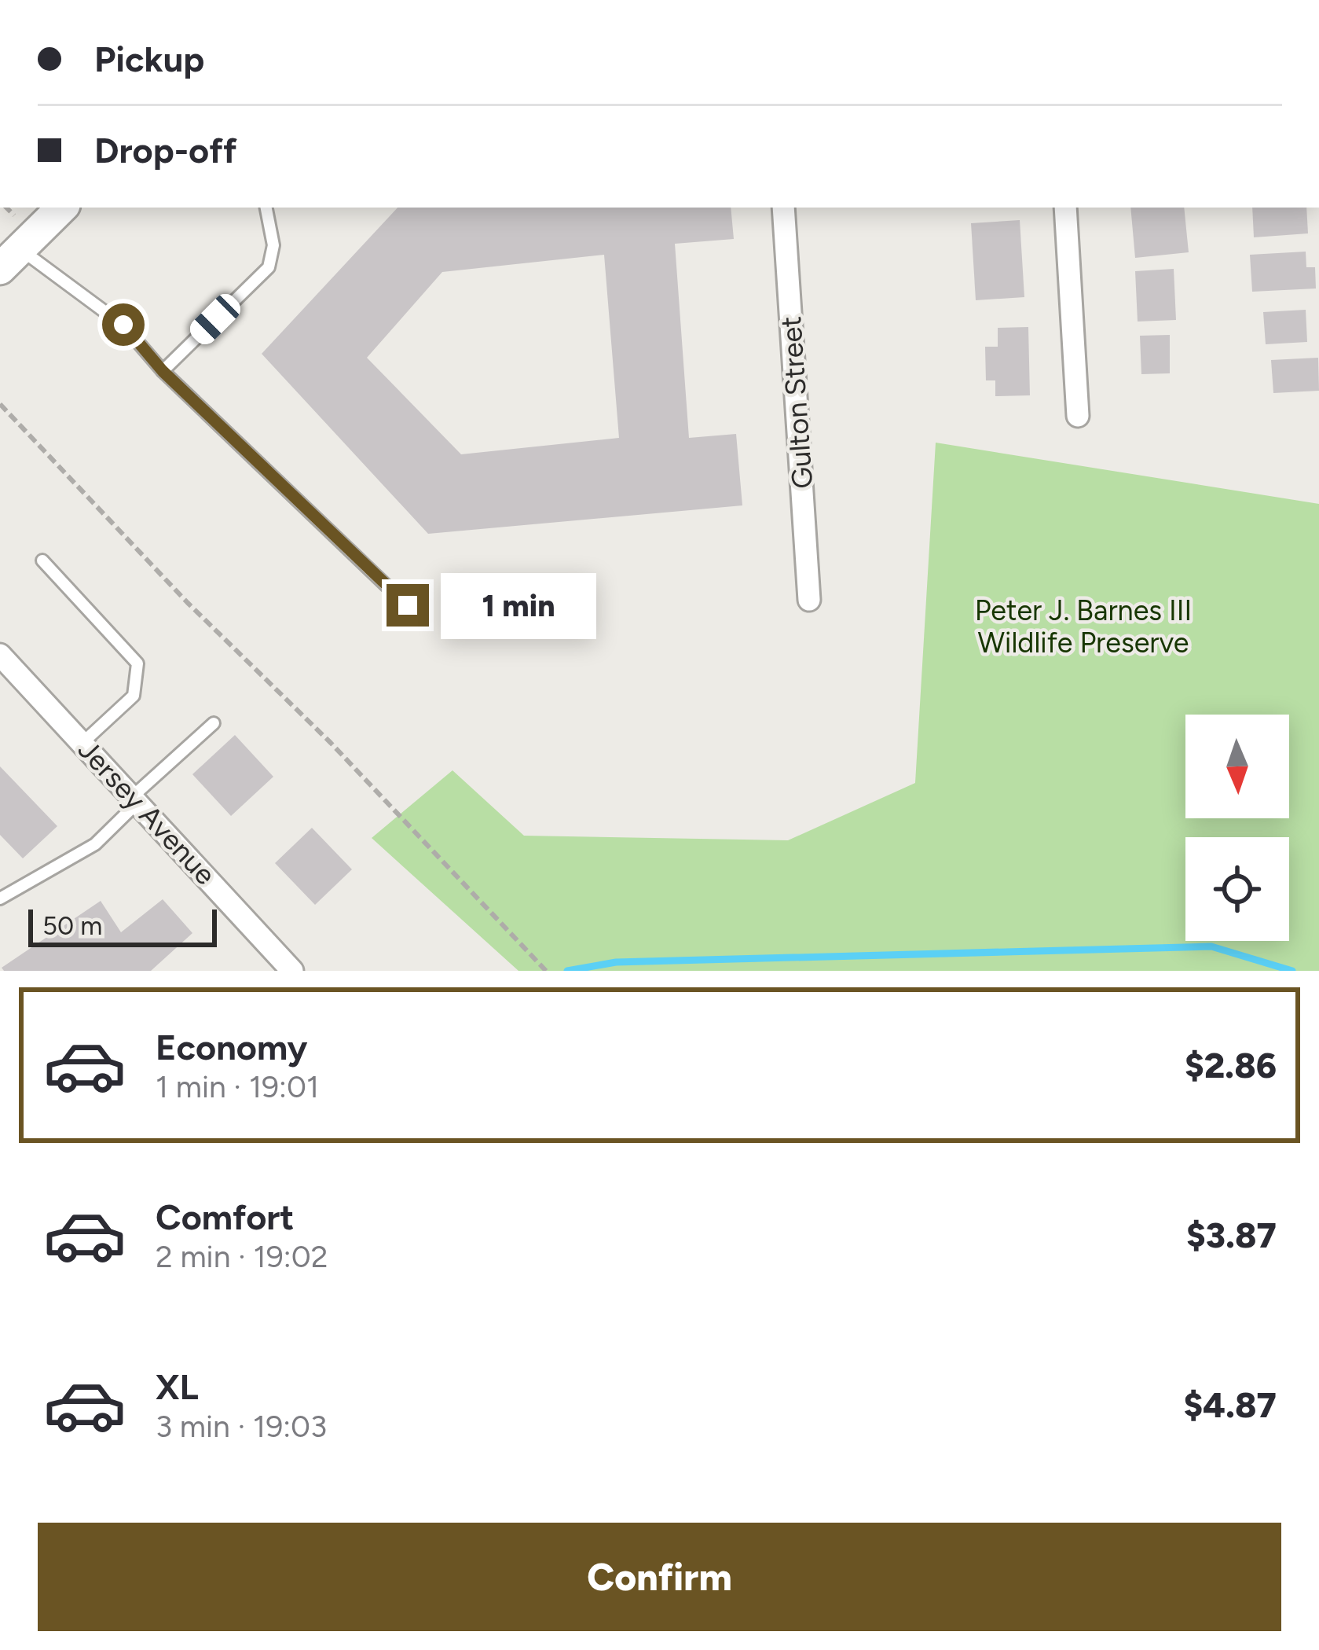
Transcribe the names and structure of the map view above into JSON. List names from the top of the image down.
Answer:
{
  "streets": {
    "street": ["Gulton Street", "Jersey Avenue"]
  },
  "parks": ["Peter J. Barnes III Wildlife Preserve"],
  "scale_bar": "50 m",
  "north": "bottom",
  "page": {
    "banner": ["Pickup", "Drop-off"],
    "bubble": "1 min",
    "scale": "50 m",
    "list": [
      {
        "name": "Economy",
        "note": "1 min · 19:01",
        "value": "$2.86"
      },
      {
        "name": "Comfort",
        "note": "2 min · 19:02",
        "value": "$3.87"
      },
      {
        "name": "XL",
        "note": "3 min · 19:03",
        "value": "$4.87"
      }
    ],
    "buttons": "Confirm"
  }
}
